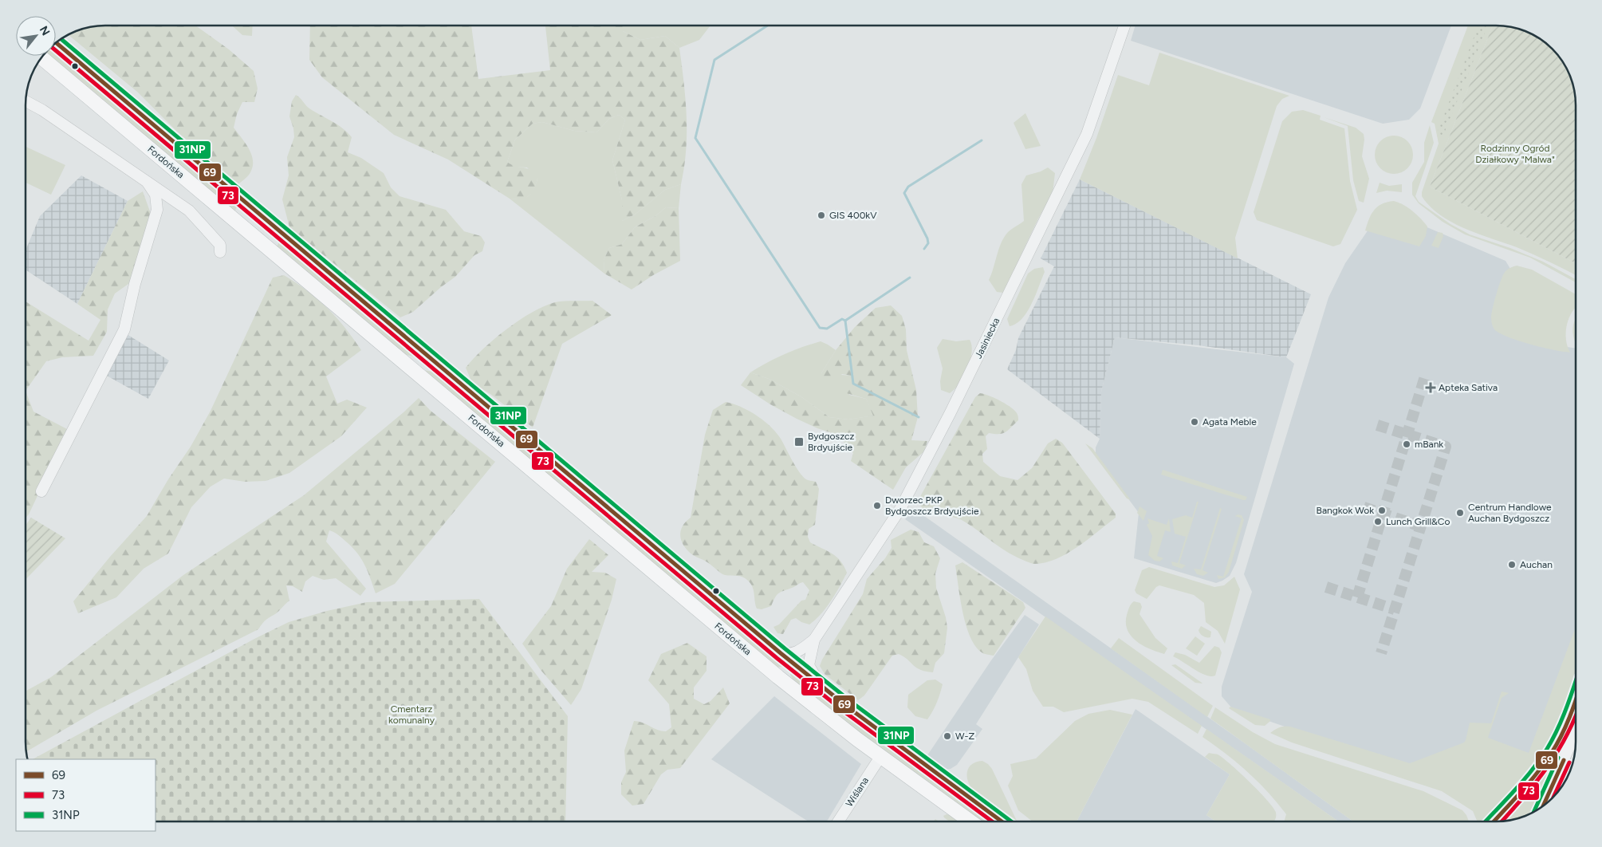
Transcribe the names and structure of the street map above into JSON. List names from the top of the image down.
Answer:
{
  "streets": {
    "main road": ["Fordońska"],
    "street": ["Jasiniecka", "Wiślana"]
  },
  "crossings": [
    ["Fordońska", "Jasiniecka"],
    ["Fordońska", "Wiślana"]
  ],
  "parks": ["Rodzinny Ogród Działkowy \"Malwa\"", "Cmentarz komunalny"],
  "places": {
    "other": [
      "GIS 400kV",
      "Agata Meble",
      "mBank",
      "Dworzec PKP Bydgoszcz Brdyujście",
      "Bangkok Wok",
      "Centrum Handlowe Auchan Bydgoszcz",
      "Lunch Grill&Co",
      "Auchan",
      "W-Z"
    ],
    "health": ["Apteka Sativa"],
    "transit": ["Bydgoszcz Brdyujście"]
  },
  "lines": ["transit line 31NP", "transit line 69", "transit line 73"],
  "legend": ["69", "73", "31NP"],
  "north": "top right"
}
